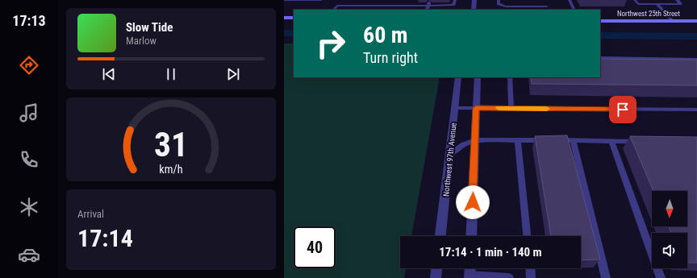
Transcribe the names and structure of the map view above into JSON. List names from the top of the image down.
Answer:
{
  "streets": {
    "main road": ["Northwest 25th Street"],
    "street": ["Northwest 97th Avenue"]
  },
  "north": "bottom",
  "page": {
    "tabs": "17:13",
    "turn": ["60 m", "Turn right"],
    "song": ["Slow Tide", "Marlow"],
    "tile": ["Arrival", "17:14"],
    "limit": "40",
    "trip": "17:14 · 1 min · 140 m",
    "gauge": ["31", "km/h"]
  }
}
